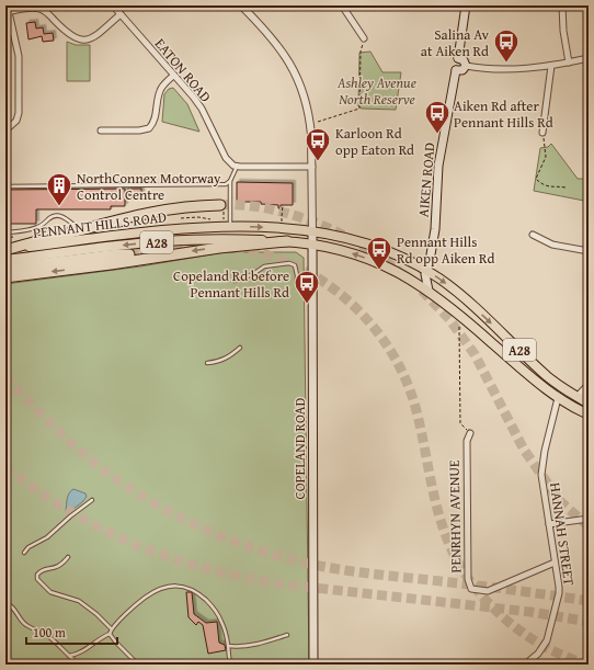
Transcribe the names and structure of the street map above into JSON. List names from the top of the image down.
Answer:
{
  "streets": {
    "highway": ["PENNANT HILLS ROAD", "A28"],
    "main road": ["AIKEN ROAD", "COPELAND ROAD"],
    "street": ["EATON ROAD", "PENRHYN AVENUE", "HANNAH STREET"]
  },
  "crossings": [
    ["AIKEN ROAD", "PENNANT HILLS ROAD"],
    ["PENNANT HILLS ROAD", "COPELAND ROAD"],
    ["PENNANT HILLS ROAD", "HANNAH STREET"],
    ["PENRHYN AVENUE", "HANNAH STREET"]
  ],
  "parks": ["Ashley Avenue North Reserve"],
  "places": {
    "bus stop": [
      "Salina Av at Aiken Rd",
      "Aiken Rd after Pennant Hills Rd",
      "Karloon Rd opp Eaton Rd",
      "Pennant Hills Rd opp Aiken Rd",
      "Copeland Rd before Pennant Hills Rd"
    ],
    "building": ["NorthConnex Motorway Control Centre"]
  },
  "scale_bar": "100 m"
}
